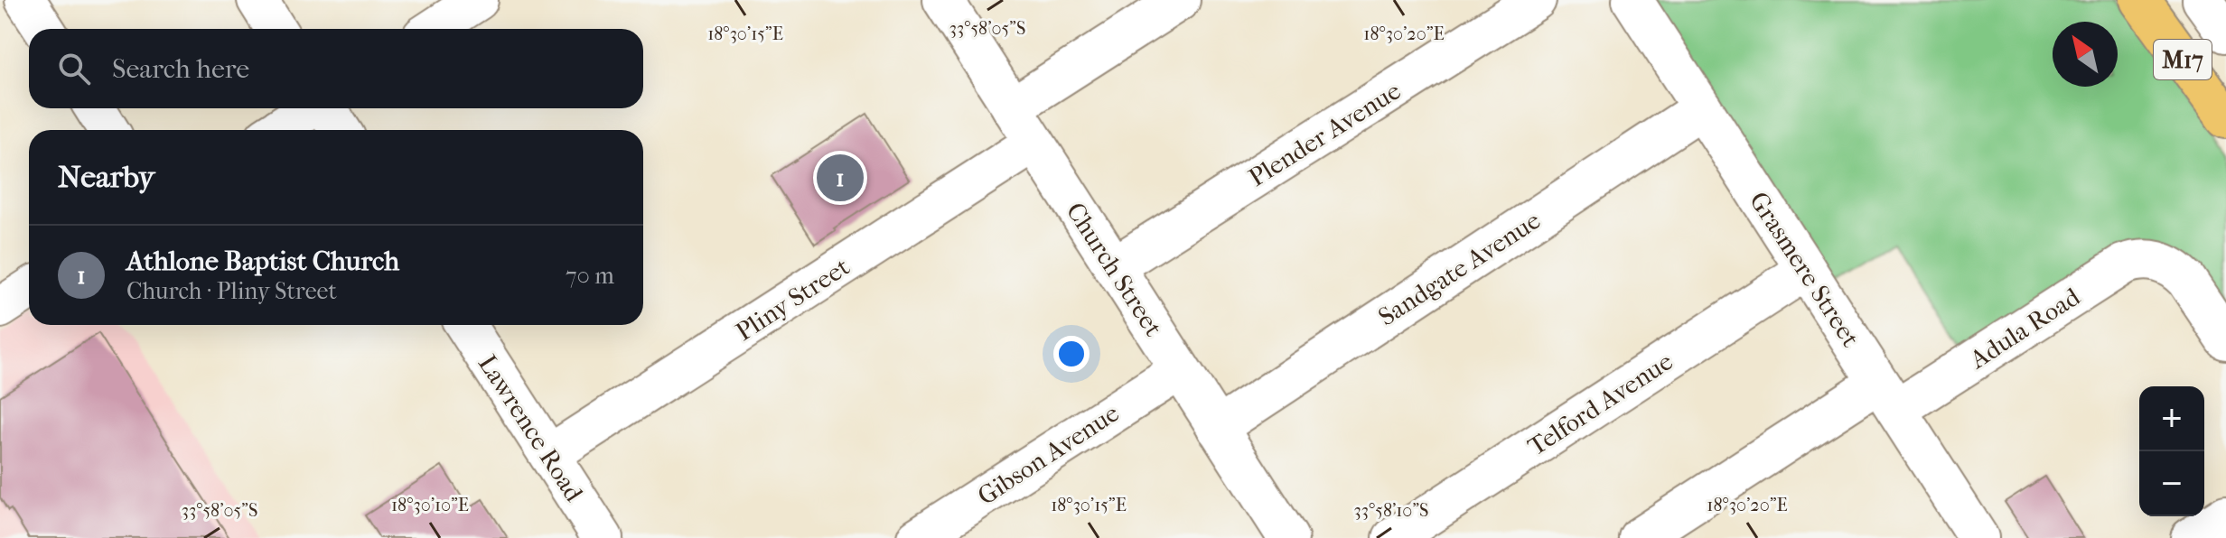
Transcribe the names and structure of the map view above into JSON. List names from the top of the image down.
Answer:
{
  "streets": {
    "main road": ["M17"],
    "street": [
      "Plender Avenue",
      "Sandgate Avenue",
      "Church Street",
      "Grasmere Street",
      "Pliny Street",
      "Adula Road",
      "Telford Avenue",
      "Lawrence Road",
      "Gibson Avenue"
    ]
  },
  "crossings": [
    ["Plender Avenue", "Church Street"],
    ["Sandgate Avenue", "Church Street"],
    ["Sandgate Avenue", "Grasmere Street"],
    ["Church Street", "Pliny Street"],
    ["Church Street", "Gibson Avenue"],
    ["Grasmere Street", "Adula Road"],
    ["Grasmere Street", "Telford Avenue"],
    ["Pliny Street", "Lawrence Road"]
  ],
  "north": "top left",
  "page": {
    "search": "Search here",
    "heading": "Nearby",
    "pins": "1",
    "list": [
      {
        "mark": "1",
        "name": "Athlone Baptist Church",
        "note": "Church · Pliny Street",
        "value": "70 m"
      }
    ],
    "map_buttons": ["+", "−"]
  },
  "coordinates": [
    "33°58'05\"S",
    "18°30'15\"E",
    "18°30'20\"E",
    "18°30'10\"E",
    "33°58'10\"S"
  ]
}
